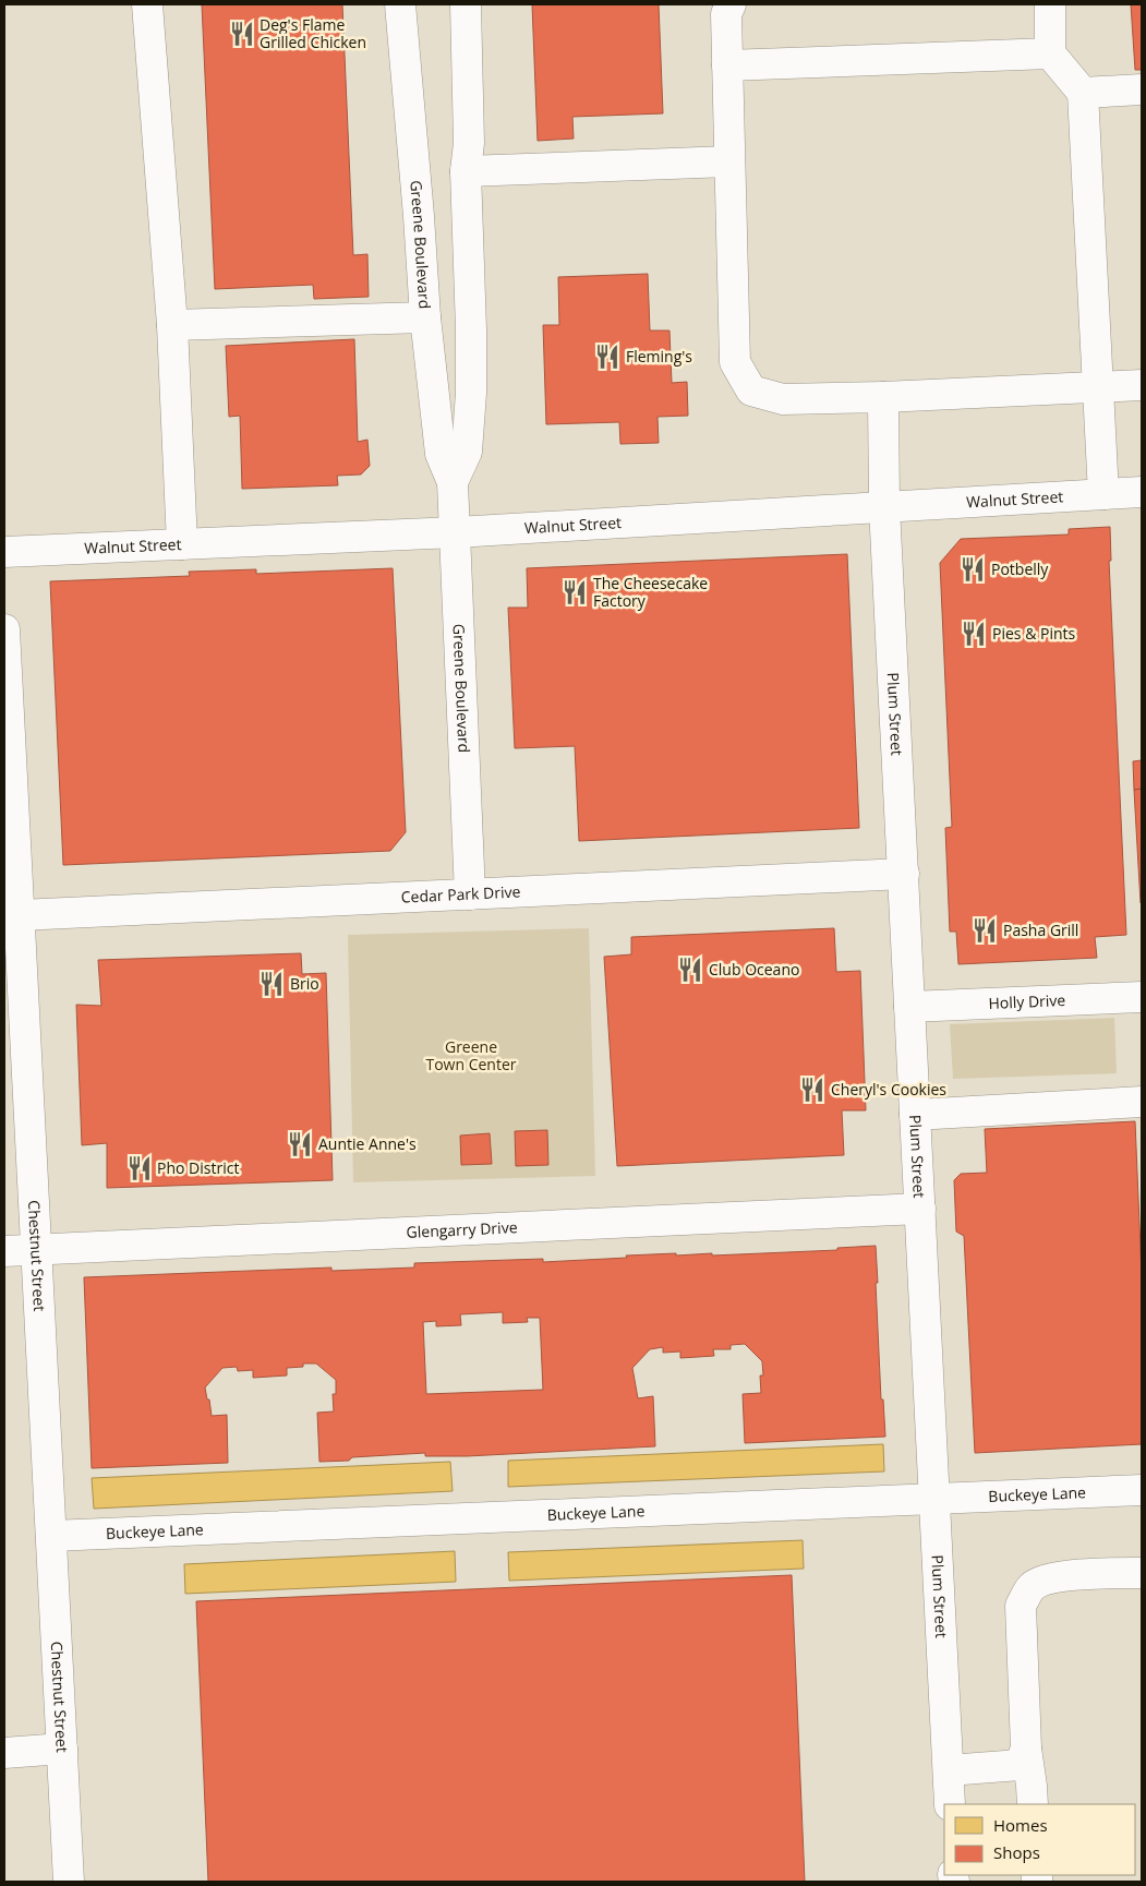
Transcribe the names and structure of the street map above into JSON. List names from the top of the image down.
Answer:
{
  "streets": {
    "street": [
      "Greene Boulevard",
      "Walnut Street",
      "Plum Street",
      "Cedar Park Drive",
      "Holly Drive",
      "Glengarry Drive",
      "Chestnut Street",
      "Buckeye Lane"
    ]
  },
  "crossings": [
    ["Greene Boulevard", "Walnut Street"],
    ["Greene Boulevard", "Cedar Park Drive"],
    ["Walnut Street", "Plum Street"],
    ["Plum Street", "Cedar Park Drive"],
    ["Plum Street", "Holly Drive"],
    ["Plum Street", "Glengarry Drive"],
    ["Plum Street", "Buckeye Lane"],
    ["Cedar Park Drive", "Chestnut Street"],
    ["Glengarry Drive", "Chestnut Street"],
    ["Chestnut Street", "Buckeye Lane"]
  ],
  "parks": ["Greene Town Center"],
  "places": {
    "restaurant": [
      "Deg's Flame Grilled Chicken",
      "Fleming's",
      "Potbelly",
      "The Cheesecake Factory",
      "Pies & Pints",
      "Pasha Grill",
      "Club Oceano",
      "Brio",
      "Cheryl's Cookies",
      "Auntie Anne's",
      "Pho District"
    ]
  },
  "legend": ["Homes", "Shops"]
}
